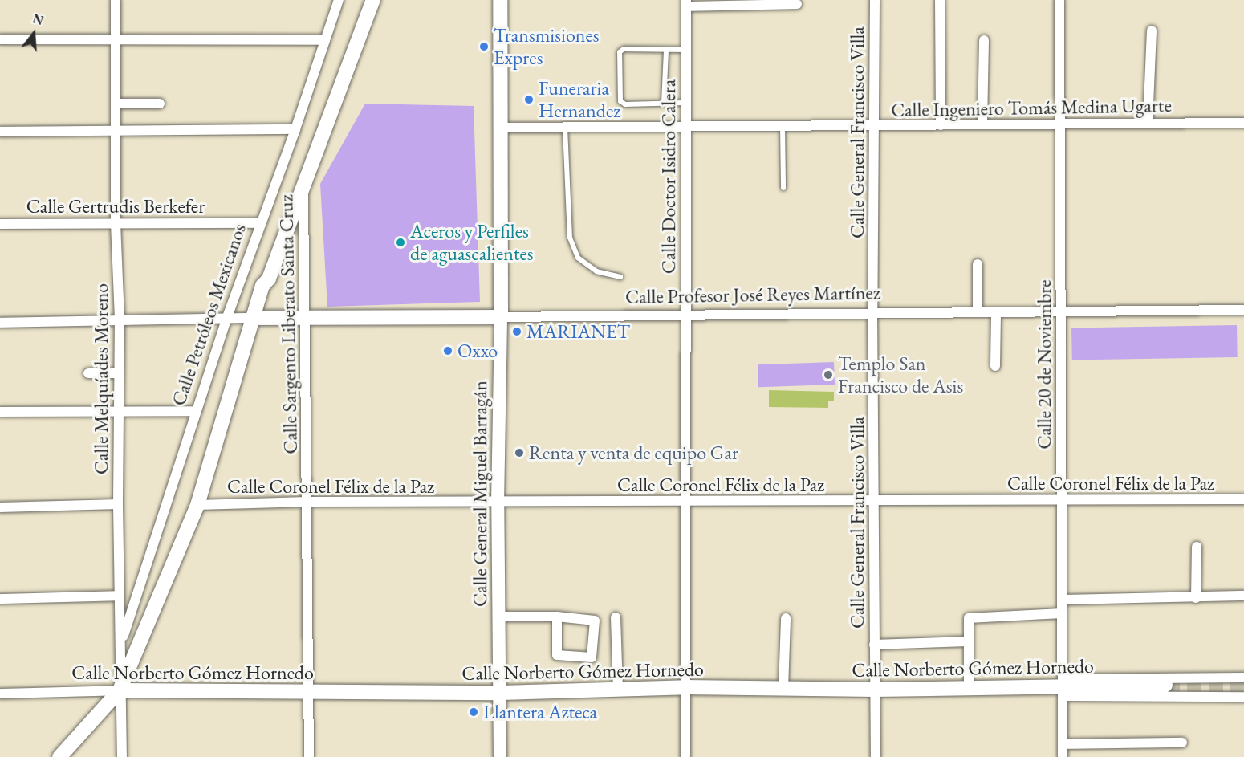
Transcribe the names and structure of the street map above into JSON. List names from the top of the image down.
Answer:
{
  "streets": {
    "main road": ["Calle Profesor José Reyes Martínez", "Calle General Miguel Barragán", "Calle Norberto Gómez Hornedo"],
    "street": [
      "Calle Ingeniero Tomás Medina Ugarte",
      "Calle General Francisco Villa",
      "Calle Doctor Isidro Calera",
      "Calle Gertrudis Berkefer",
      "Calle Petróleos Mexicanos",
      "Calle Sargento Liberato Santa Cruz",
      "Calle 20 de Noviembre",
      "Calle Melquíades Moreno",
      "Calle Coronel Félix de la Paz"
    ]
  },
  "crossings": [
    ["Calle Ingeniero Tomás Medina Ugarte", "Calle General Francisco Villa"],
    ["Calle Ingeniero Tomás Medina Ugarte", "Calle Doctor Isidro Calera"],
    ["Calle Ingeniero Tomás Medina Ugarte", "Calle 20 de Noviembre"],
    ["Calle Ingeniero Tomás Medina Ugarte", "Calle General Miguel Barragán"],
    ["Calle General Francisco Villa", "Calle Profesor José Reyes Martínez"],
    ["Calle General Francisco Villa", "Calle Coronel Félix de la Paz"],
    ["Calle General Francisco Villa", "Calle Norberto Gómez Hornedo"],
    ["Calle Doctor Isidro Calera", "Calle Profesor José Reyes Martínez"],
    ["Calle Doctor Isidro Calera", "Calle Coronel Félix de la Paz"],
    ["Calle Doctor Isidro Calera", "Calle Norberto Gómez Hornedo"],
    ["Calle Gertrudis Berkefer", "Calle Petróleos Mexicanos"],
    ["Calle Gertrudis Berkefer", "Calle Melquíades Moreno"],
    ["Calle Profesor José Reyes Martínez", "Calle Petróleos Mexicanos"],
    ["Calle Profesor José Reyes Martínez", "Calle Sargento Liberato Santa Cruz"],
    ["Calle Profesor José Reyes Martínez", "Calle 20 de Noviembre"],
    ["Calle Profesor José Reyes Martínez", "Calle Melquíades Moreno"],
    ["Calle Profesor José Reyes Martínez", "Calle General Miguel Barragán"],
    ["Calle Petróleos Mexicanos", "Calle Melquíades Moreno"],
    ["Calle Sargento Liberato Santa Cruz", "Calle Coronel Félix de la Paz"],
    ["Calle Sargento Liberato Santa Cruz", "Calle Norberto Gómez Hornedo"],
    ["Calle 20 de Noviembre", "Calle Coronel Félix de la Paz"],
    ["Calle 20 de Noviembre", "Calle Norberto Gómez Hornedo"],
    ["Calle Melquíades Moreno", "Calle Norberto Gómez Hornedo"],
    ["Calle Coronel Félix de la Paz", "Calle General Miguel Barragán"],
    ["Calle General Miguel Barragán", "Calle Norberto Gómez Hornedo"]
  ],
  "places": [
    "Transmisiones Expres",
    "Funeraria Hernandez",
    "Aceros y Perfiles de aguascalientes",
    "MARIANET",
    "Oxxo",
    "Templo San Francisco de Asis",
    "Renta y venta de equipo Gar",
    "Llantera Azteca"
  ],
  "north": "top"
}
